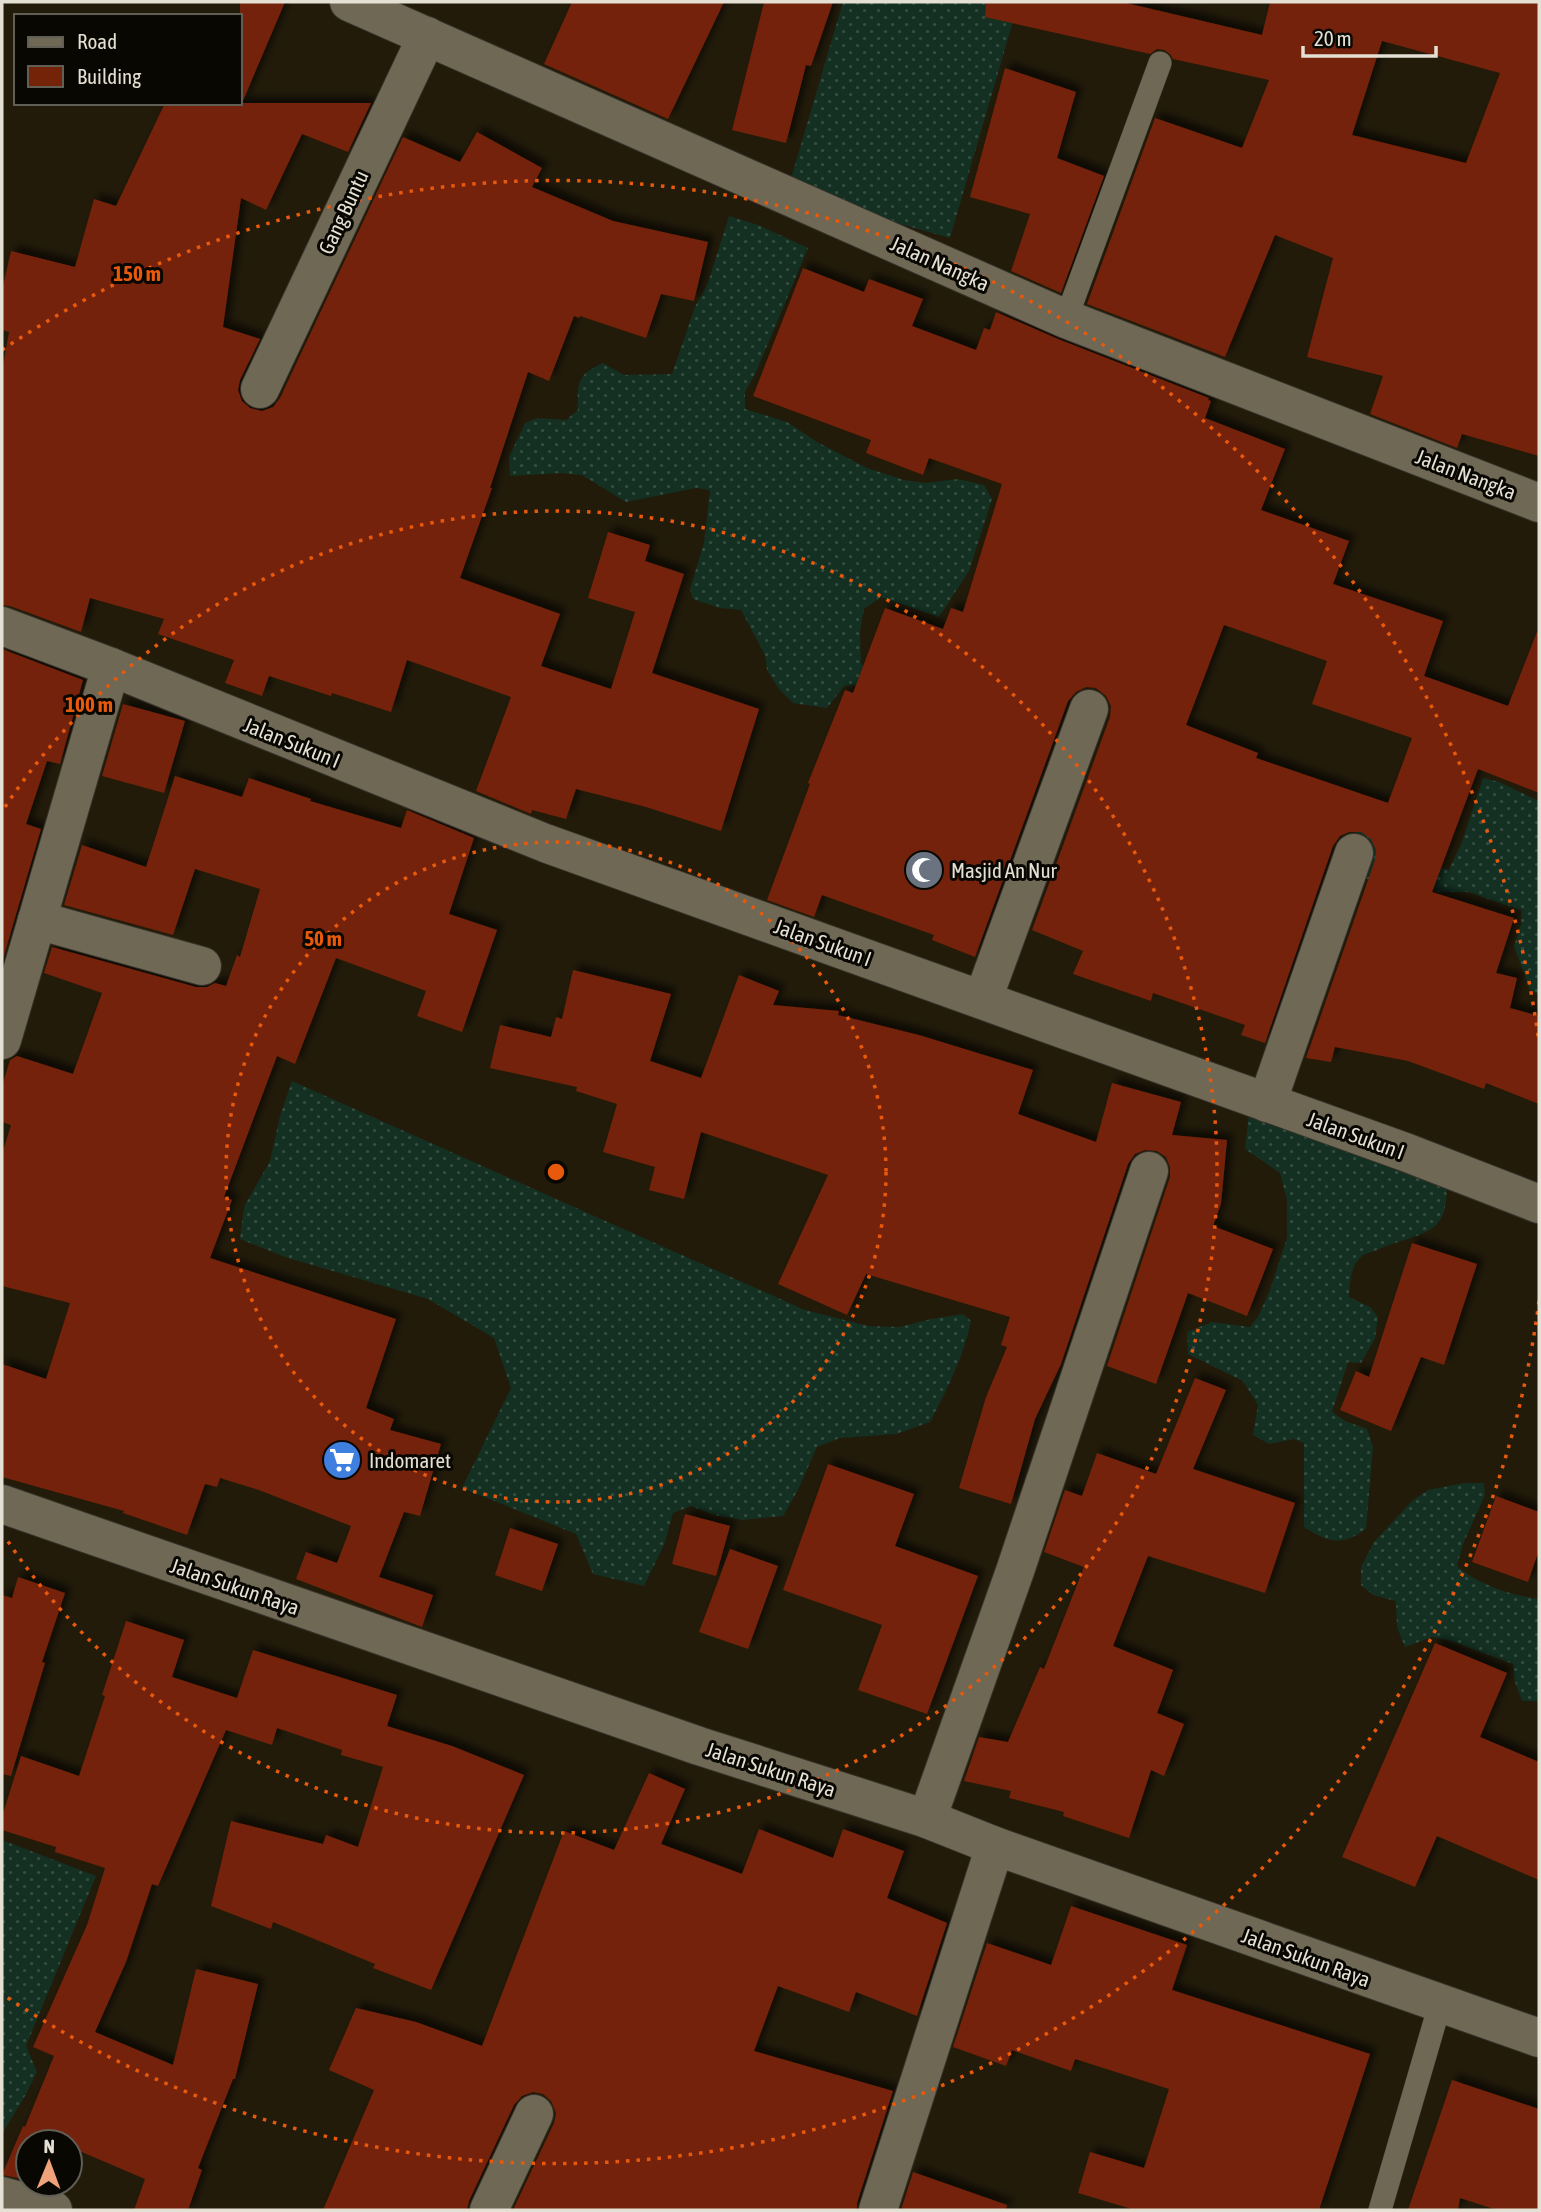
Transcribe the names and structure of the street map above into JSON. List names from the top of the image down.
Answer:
{
  "streets": {
    "street": [
      "Gang Buntu",
      "Jalan Nangka",
      "Jalan Sukun I",
      "Jalan Sukun Raya"
    ]
  },
  "crossings": [
    ["Gang Buntu", "Jalan Nangka"]
  ],
  "places": {
    "mosque": ["Masjid An Nur"],
    "supermarket": ["Indomaret"]
  },
  "legend": ["Road", "Building"],
  "scale_bar": "20 m",
  "north": "top",
  "rings": ["150 m", "100 m", "50 m"]
}
